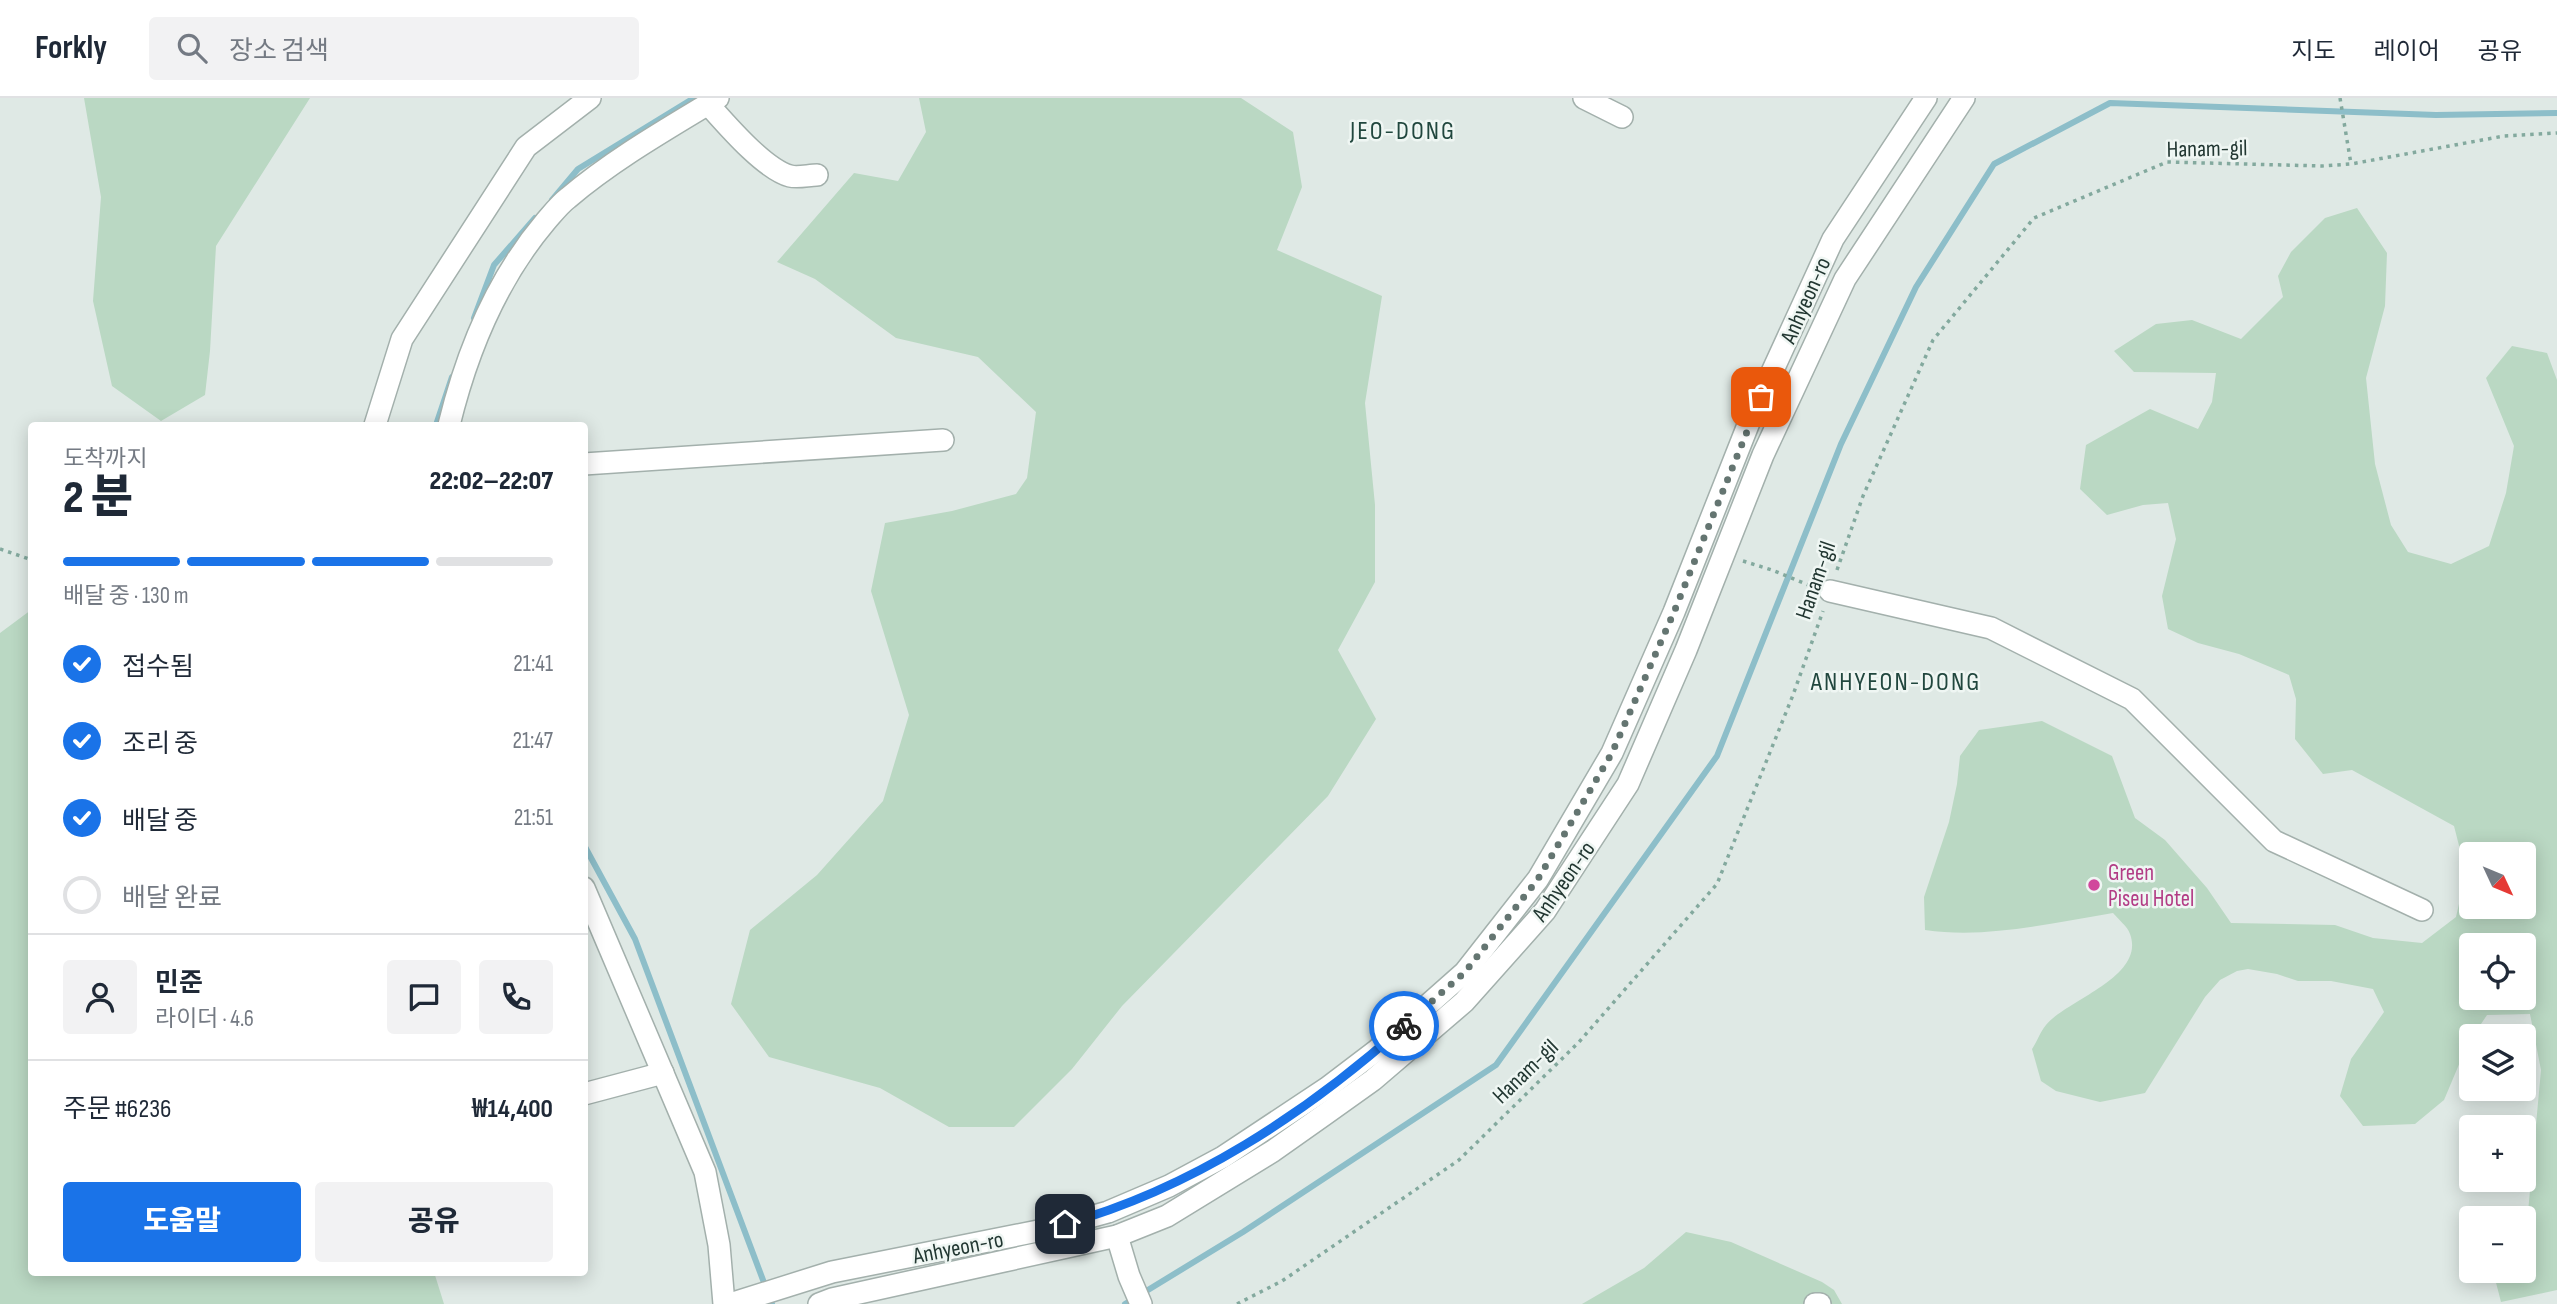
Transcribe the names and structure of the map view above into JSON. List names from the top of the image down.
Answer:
{
  "streets": {
    "street": ["Anhyeon-ro"],
    "path": ["Hanam-gil"]
  },
  "districts": ["JEO-DONG", "ANHYEON-DONG"],
  "places": ["Green Piseu Hotel"],
  "north": "bottom right",
  "page": {
    "header": "Forkly",
    "search": "장소 검색",
    "nav": ["지도", "레이어", "공유"],
    "heading": ["2 분", "도착까지", "22:02–22:07"],
    "panel": [
      "민준",
      "라이더 · 4.6",
      "주문 #6236",
      "₩14,400"
    ],
    "bar": "배달 중 · 130 m",
    "list": [
      ["접수됨", "21:41"],
      ["조리 중", "21:47"],
      ["배달 중", "21:51"],
      "배달 완료"
    ],
    "map_buttons": ["+", "−"],
    "buttons": ["도움말", "공유"]
  }
}
